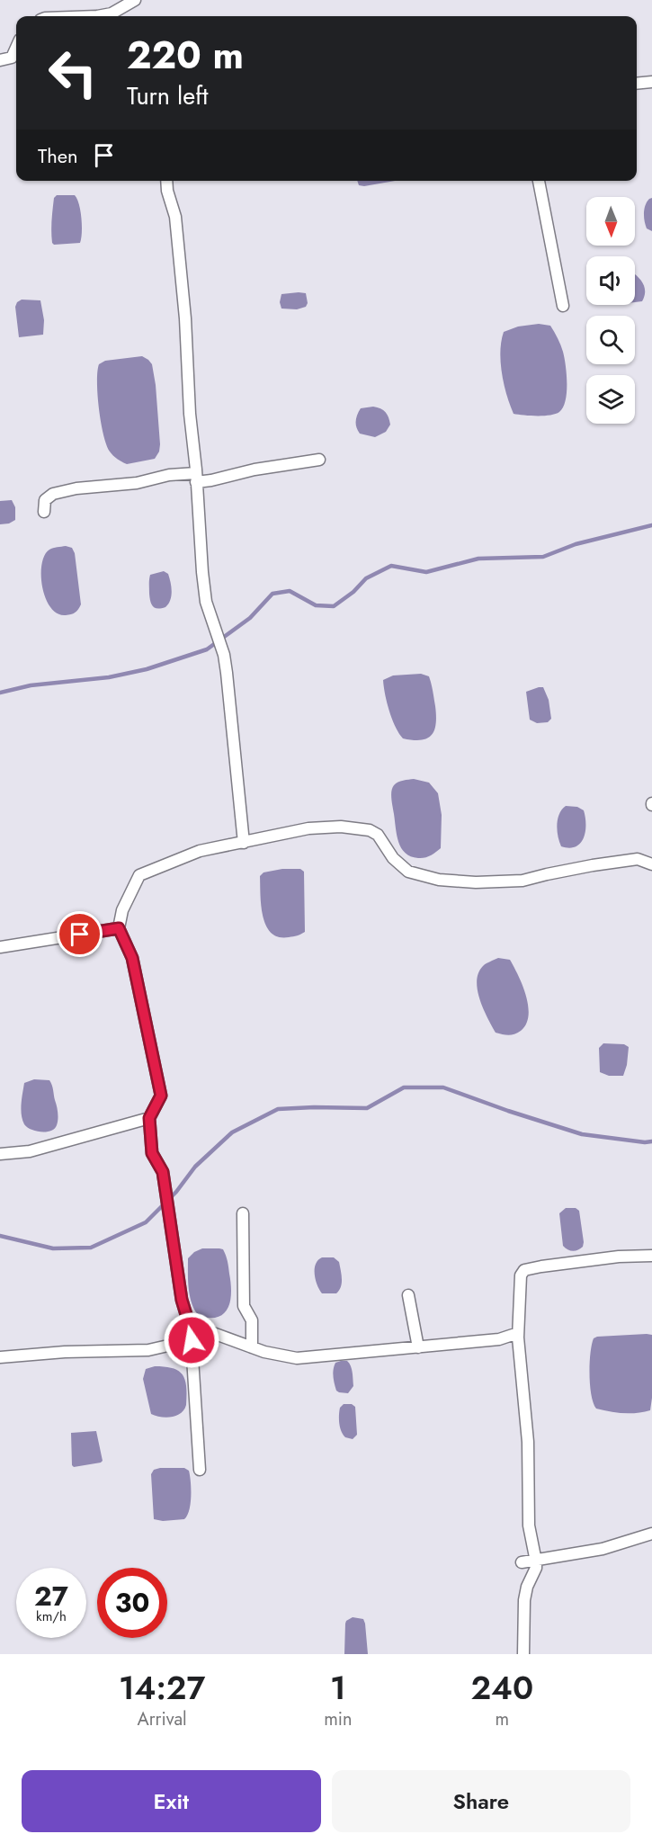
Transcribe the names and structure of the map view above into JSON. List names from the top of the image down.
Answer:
{
  "north": "bottom",
  "page": {
    "turn": ["220 m", "Turn left"],
    "then": "Then",
    "speed": "27 km/h",
    "limit": "30",
    "eta": [
      "14:27",
      "Arrival",
      "1",
      "min",
      "240",
      "m"
    ],
    "buttons": ["Exit", "Share"]
  }
}
